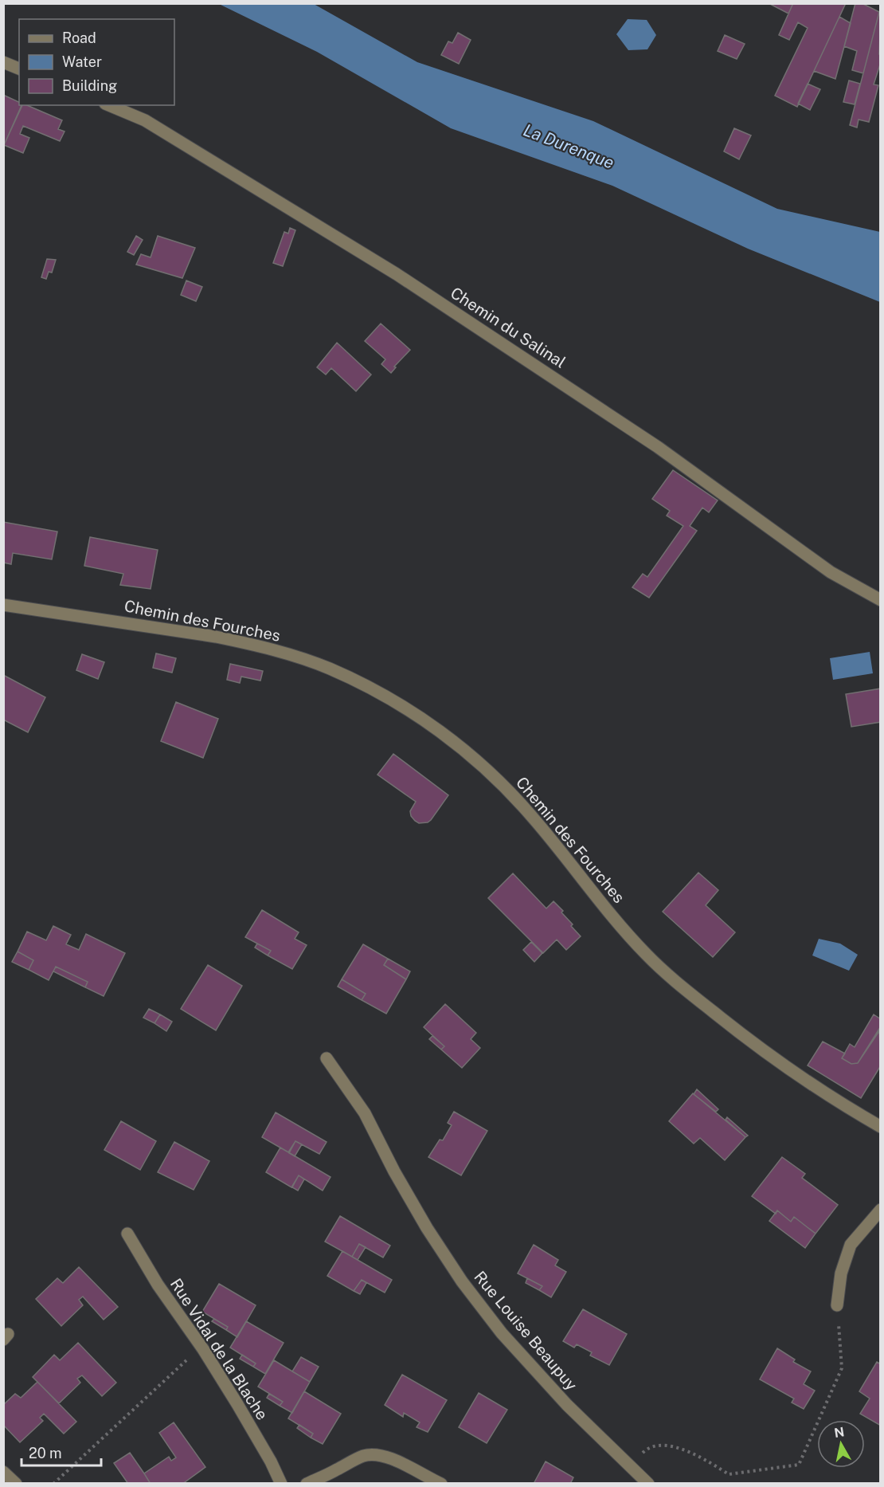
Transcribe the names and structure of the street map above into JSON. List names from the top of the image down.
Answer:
{
  "streets": {
    "street": [
      "Chemin du Salinal",
      "Chemin des Fourches",
      "Rue Louise Beaupuy",
      "Rue Vidal de la Blache"
    ]
  },
  "water": ["La Durenque"],
  "legend": ["Road", "Water", "Building"],
  "scale_bar": "20 m",
  "north": "top"
}
